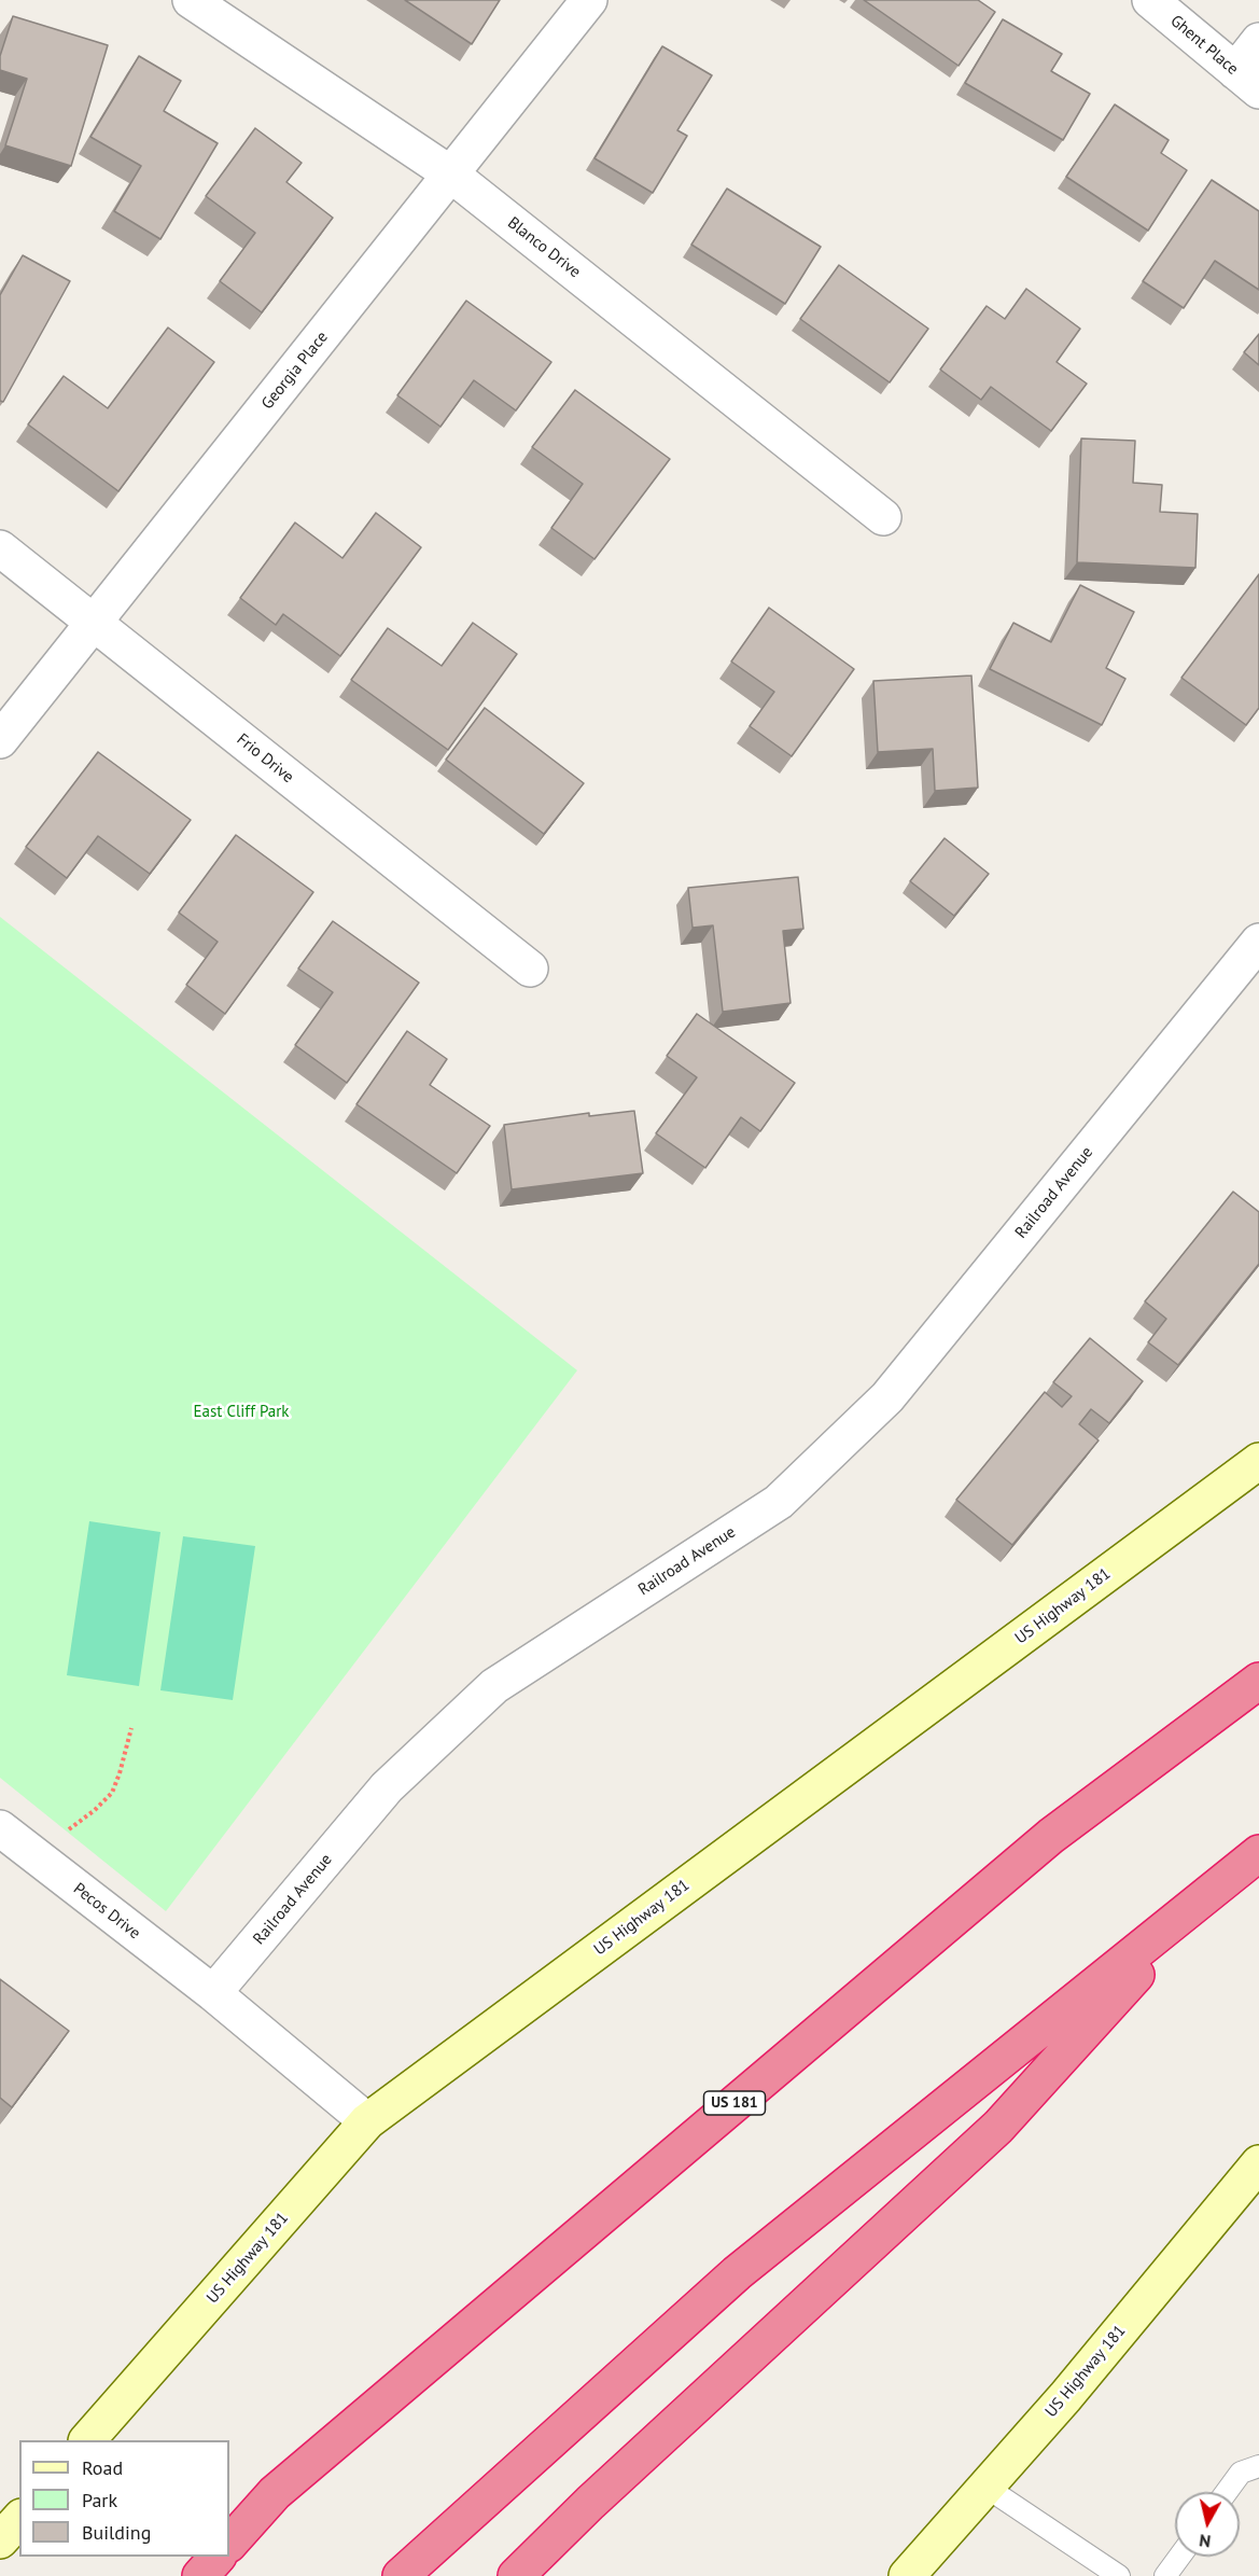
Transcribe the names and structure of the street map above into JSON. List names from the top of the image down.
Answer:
{
  "streets": {
    "highway": ["US 181"],
    "main road": ["US Highway 181"],
    "street": [
      "Ghent Place",
      "Blanco Drive",
      "Georgia Place",
      "Frio Drive",
      "Railroad Avenue",
      "Pecos Drive"
    ]
  },
  "crossings": [
    ["Blanco Drive", "Georgia Place"],
    ["Georgia Place", "Frio Drive"],
    ["Railroad Avenue", "Pecos Drive"]
  ],
  "parks": ["East Cliff Park"],
  "legend": ["Road", "Park", "Building"],
  "north": "bottom"
}
